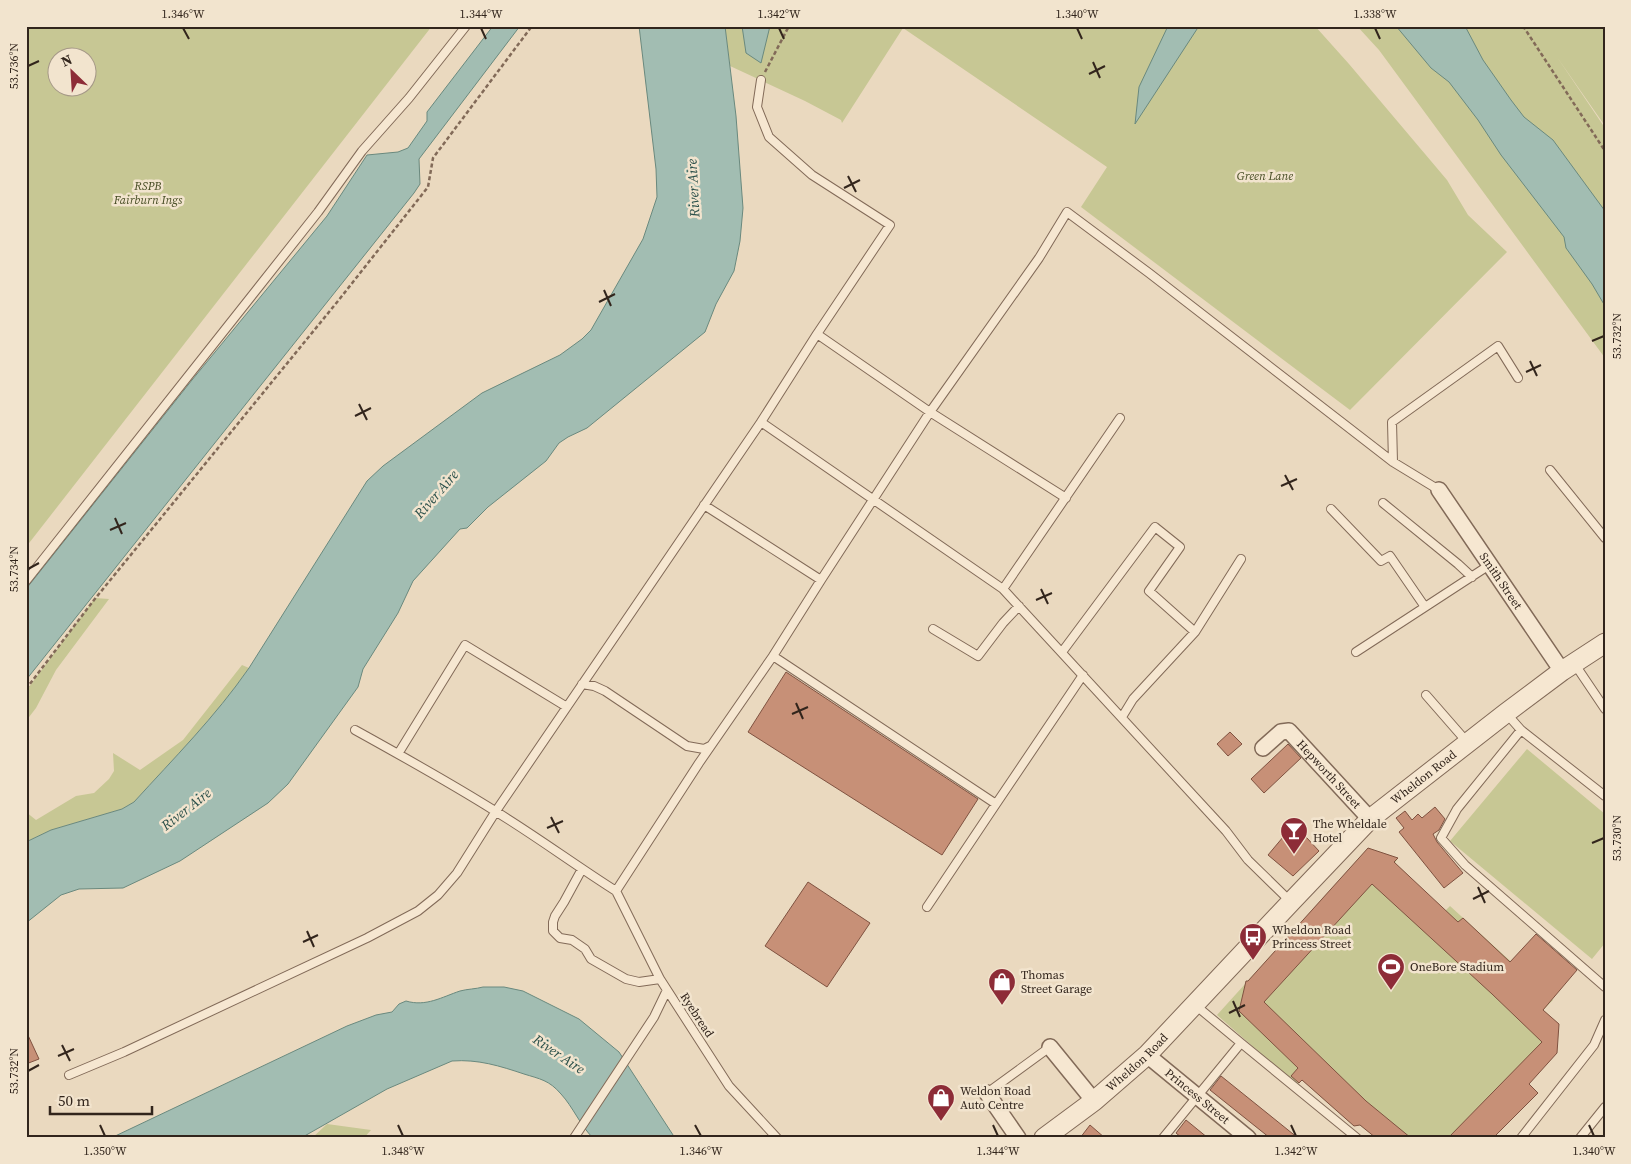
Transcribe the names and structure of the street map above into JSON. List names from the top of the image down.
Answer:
{
  "streets": {
    "street": [
      "Smith Street",
      "Hepworth Street",
      "Wheldon Road",
      "Princess Street"
    ],
    "lane": ["Ryebread"]
  },
  "crossings": [
    ["Smith Street", "Wheldon Road"],
    ["Hepworth Street", "Wheldon Road"],
    ["Wheldon Road", "Princess Street"]
  ],
  "water": ["River Aire"],
  "parks": ["Green Lane", "RSPB Fairburn Ings"],
  "places": {
    "bar": ["The Wheldale Hotel"],
    "bus stop": ["Wheldon Road Princess Street"],
    "sports": ["OneBore Stadium"],
    "shop": ["Thomas Street Garage", "Weldon Road Auto Centre"]
  },
  "scale_bar": "50 m",
  "north": "top left",
  "coordinates": [
    "1.346°W",
    "1.344°W",
    "1.342°W",
    "1.340°W",
    "1.338°W",
    "53.736°N",
    "53.732°N",
    "53.734°N",
    "53.730°N",
    "1.350°W",
    "1.348°W"
  ]
}
